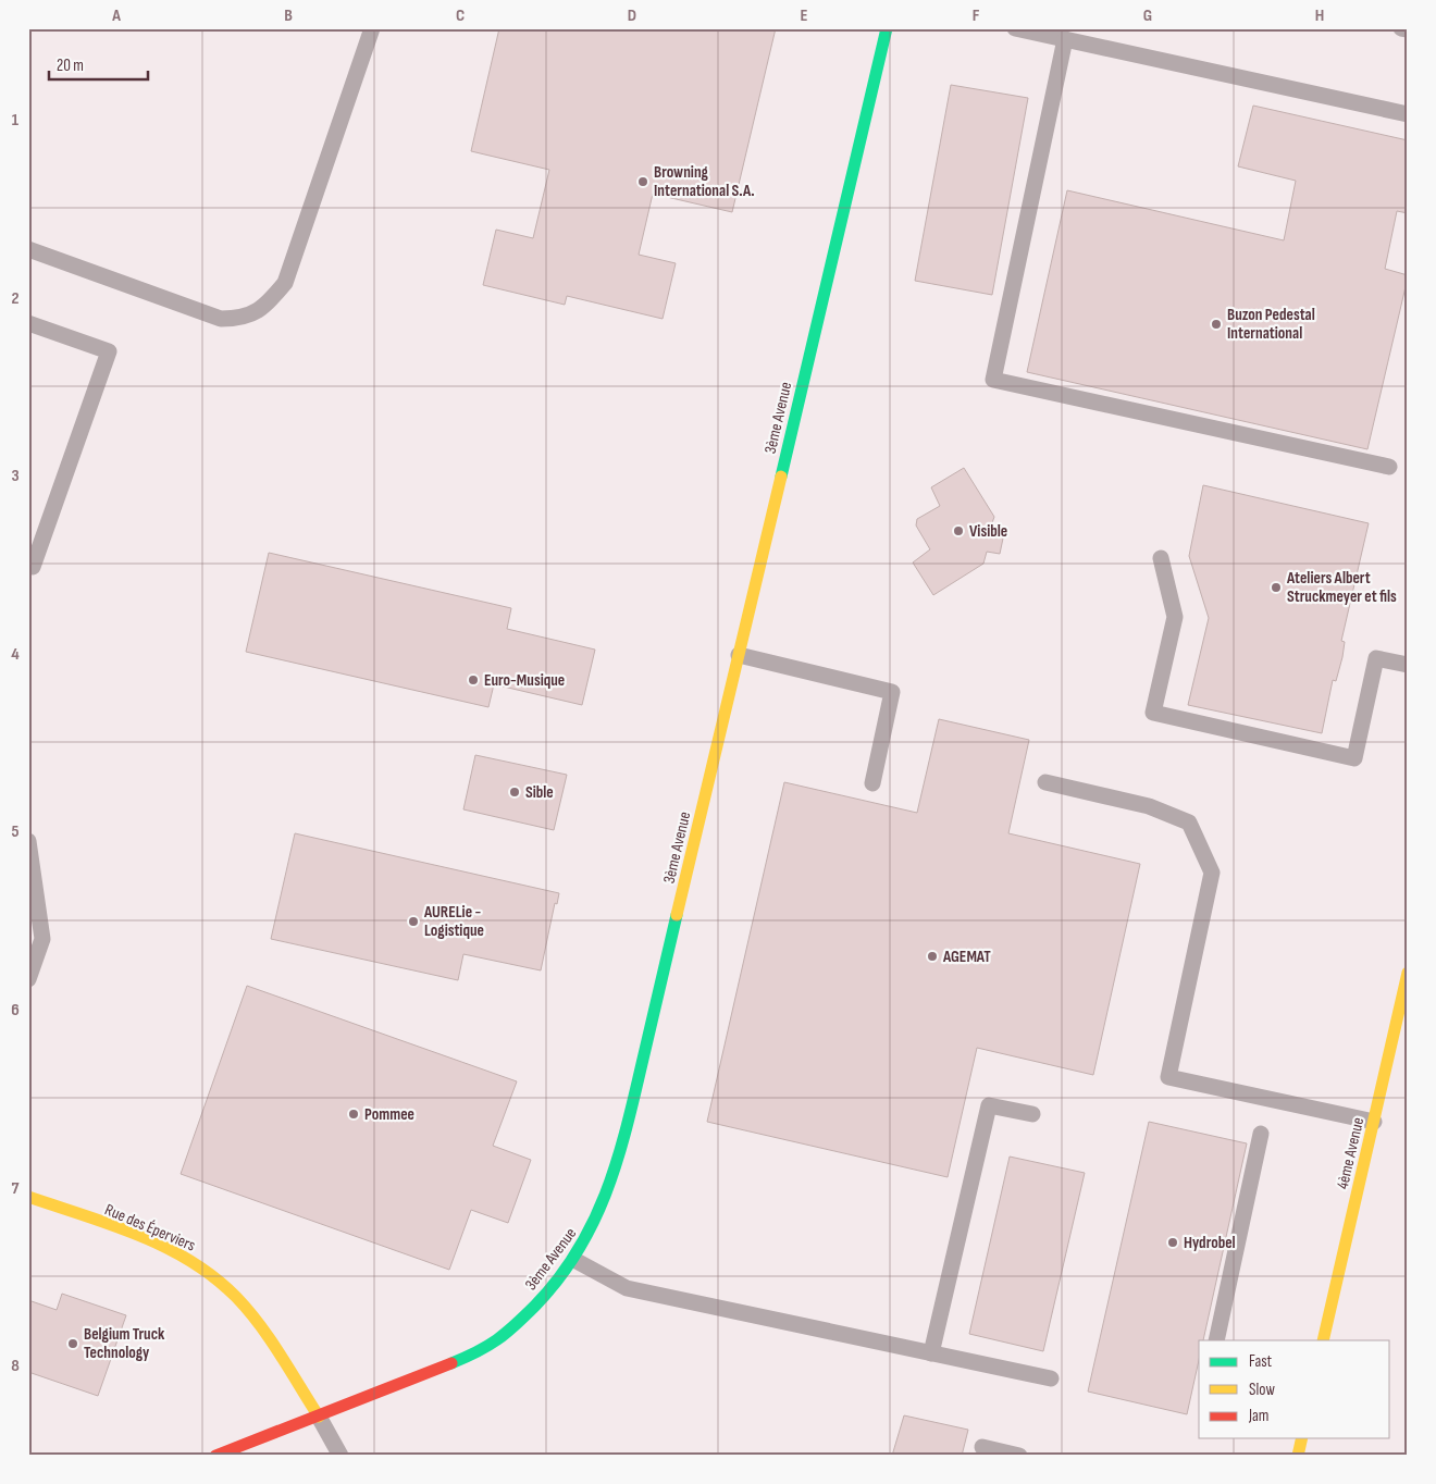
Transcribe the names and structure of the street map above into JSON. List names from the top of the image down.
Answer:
{
  "streets": {
    "street": ["3ème Avenue", "4ème Avenue", "Rue des Éperviers"]
  },
  "crossings": [
    ["3ème Avenue", "Rue des Éperviers"]
  ],
  "places": [
    "Browning International S.A.",
    "Buzon Pedestal International",
    "Visible",
    "Ateliers Albert Struckmeyer et fils",
    "Euro-Musique",
    "Sible",
    "AURELie - Logistique",
    "AGEMAT",
    "Pommee",
    "Hydrobel",
    "Belgium Truck Technology"
  ],
  "legend": ["Fast", "Slow", "Jam"],
  "scale_bar": "20 m",
  "grid": {
    "columns": [
      "A",
      "B",
      "C",
      "D",
      "E",
      "F",
      "G",
      "H"
    ],
    "rows": [
      "1",
      "2",
      "3",
      "4",
      "5",
      "6",
      "7",
      "8"
    ]
  }
}
